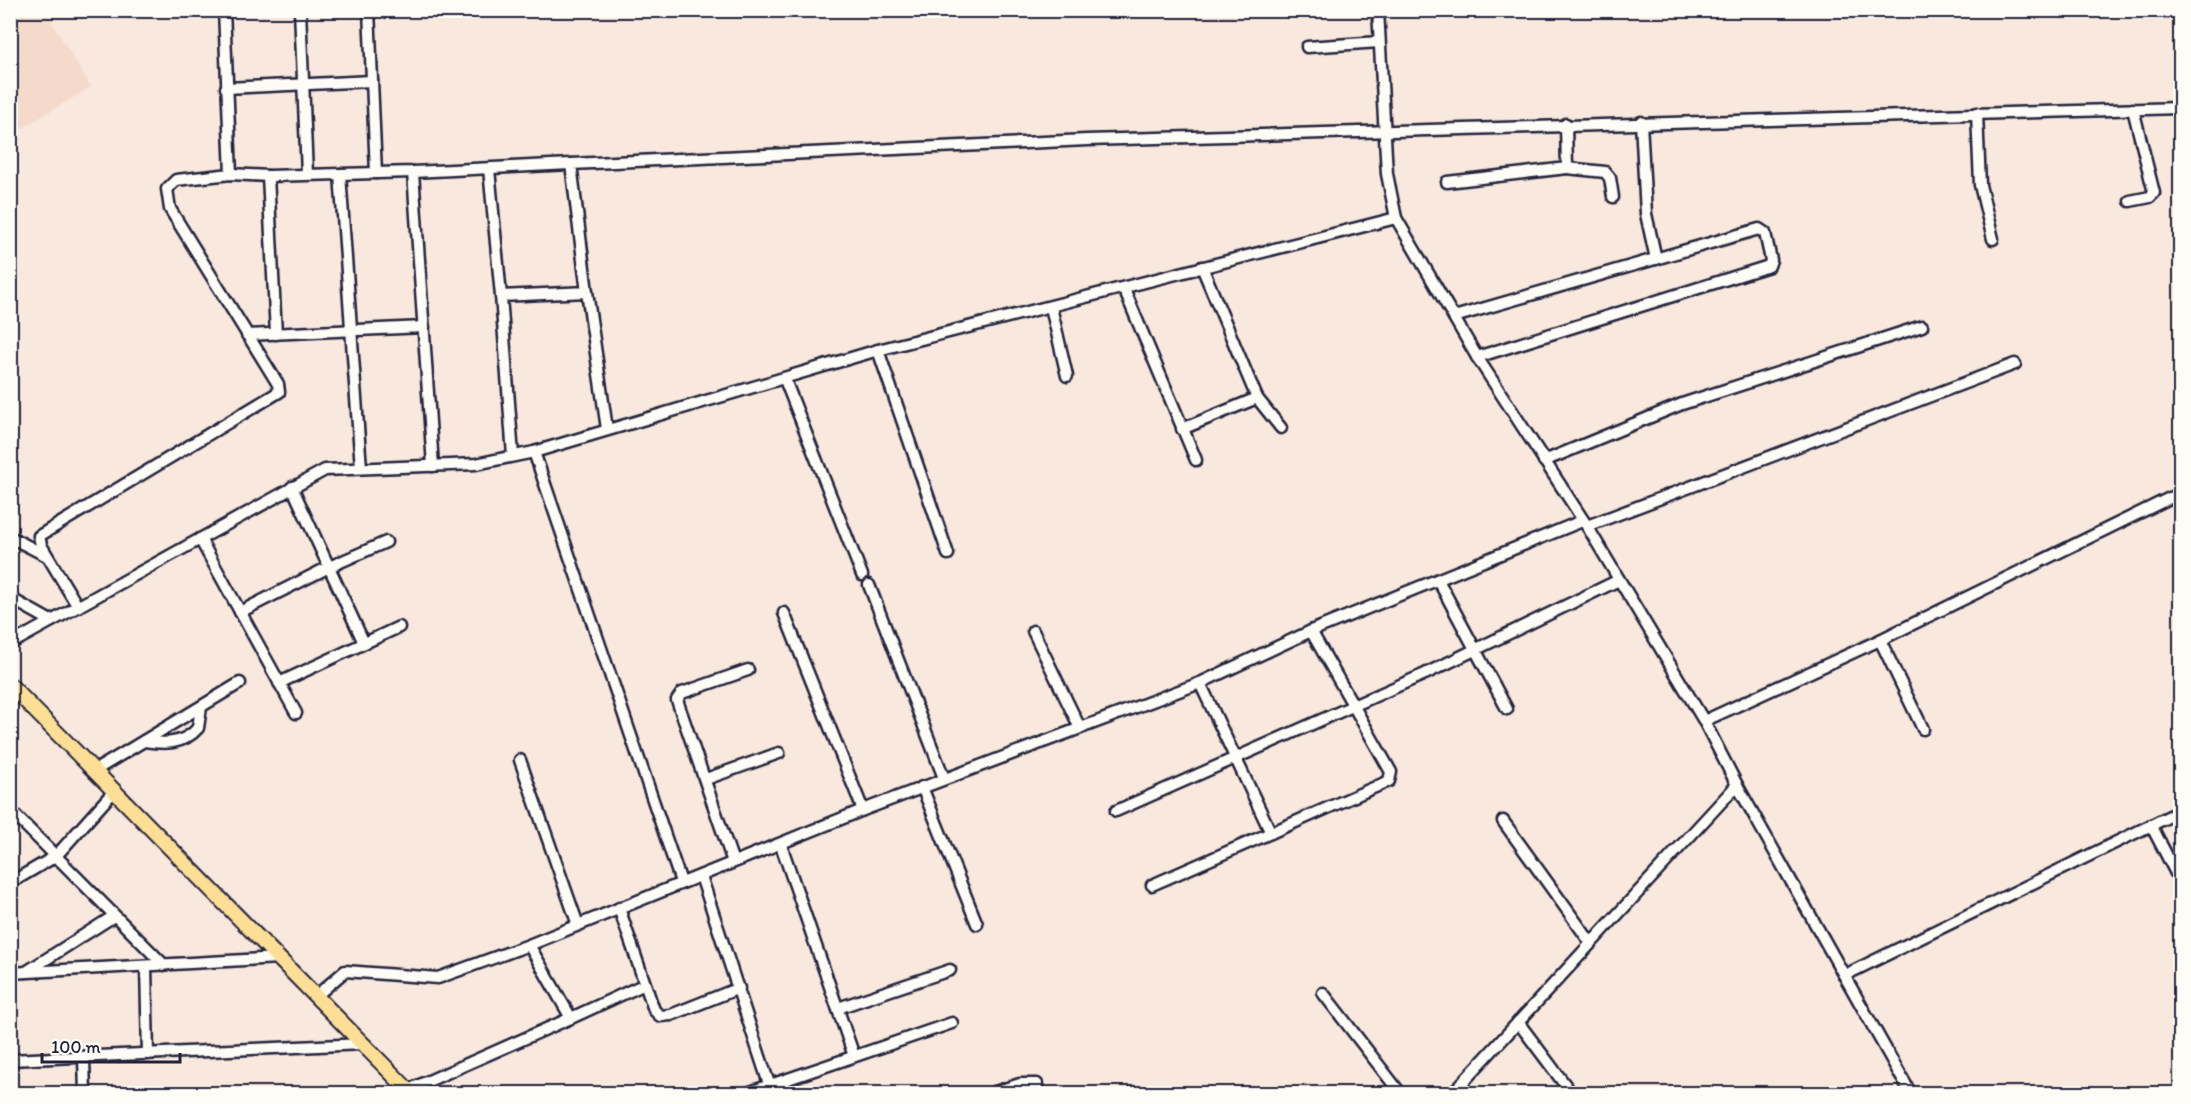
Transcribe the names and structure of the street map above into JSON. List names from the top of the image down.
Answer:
{
  "scale_bar": "100 m"
}
